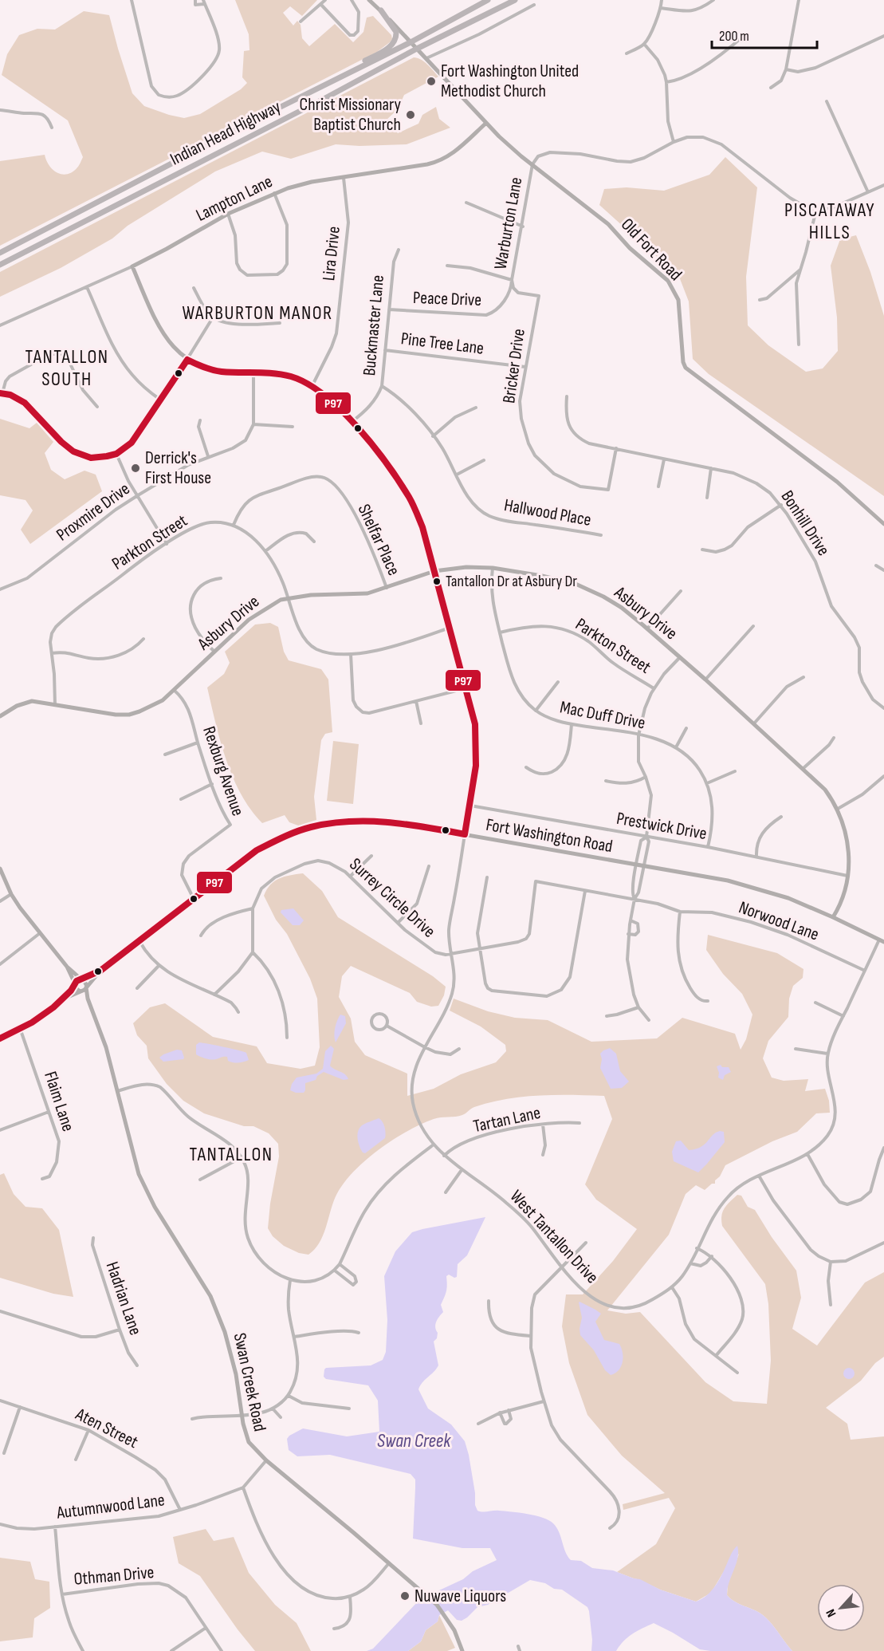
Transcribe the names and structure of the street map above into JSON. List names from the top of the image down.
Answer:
{
  "streets": {
    "highway": ["Indian Head Highway"],
    "street": [
      "Lampton Lane",
      "Warburton Lane",
      "Old Fort Road",
      "Lira Drive",
      "Peace Drive",
      "Buckmaster Lane",
      "Pine Tree Lane",
      "Bricker Drive",
      "Proxmire Drive",
      "Hallwood Place",
      "Bonhill Drive",
      "Shelfar Place",
      "Parkton Street",
      "Asbury Drive",
      "Mac Duff Drive",
      "Rexburg Avenue",
      "Prestwick Drive",
      "Fort Washington Road",
      "Surrey Circle Drive",
      "Norwood Lane",
      "Flaim Lane",
      "Tartan Lane",
      "West Tantallon Drive",
      "Hadrian Lane",
      "Swan Creek Road",
      "Aten Street",
      "Autumnwood Lane",
      "Othman Drive"
    ]
  },
  "crossings": [
    ["Indian Head Highway", "Old Fort Road"],
    ["Lampton Lane", "Old Fort Road"],
    ["Lampton Lane", "Lira Drive"],
    ["Warburton Lane", "Old Fort Road"],
    ["Warburton Lane", "Peace Drive"],
    ["Warburton Lane", "Bricker Drive"],
    ["Peace Drive", "Buckmaster Lane"],
    ["Buckmaster Lane", "Pine Tree Lane"],
    ["Buckmaster Lane", "Hallwood Place"],
    ["Pine Tree Lane", "Bricker Drive"],
    ["Bricker Drive", "Bonhill Drive"],
    ["Shelfar Place", "Parkton Street"],
    ["Shelfar Place", "Asbury Drive"],
    ["Parkton Street", "Asbury Drive"],
    ["Parkton Street", "Mac Duff Drive"],
    ["Asbury Drive", "Mac Duff Drive"],
    ["Asbury Drive", "Rexburg Avenue"],
    ["Asbury Drive", "Prestwick Drive"],
    ["Asbury Drive", "Fort Washington Road"],
    ["Mac Duff Drive", "Prestwick Drive"],
    ["Rexburg Avenue", "Fort Washington Road"],
    ["Fort Washington Road", "West Tantallon Drive"],
    ["Fort Washington Road", "Swan Creek Road"],
    ["Surrey Circle Drive", "Norwood Lane"],
    ["Surrey Circle Drive", "West Tantallon Drive"],
    ["Norwood Lane", "West Tantallon Drive"],
    ["Tartan Lane", "West Tantallon Drive"],
    ["Aten Street", "Autumnwood Lane"]
  ],
  "districts": [
    "PISCATAWAY HILLS",
    "WARBURTON MANOR",
    "TANTALLON SOUTH",
    "TANTALLON"
  ],
  "water": ["Swan Creek"],
  "places": [
    "Fort Washington United Methodist Church",
    "Christ Missionary Baptist Church",
    "Derrick's First House",
    "Tantallon Dr at Asbury Dr",
    "Nuwave Liquors"
  ],
  "lines": ["transit line P97"],
  "scale_bar": "200 m",
  "north": "bottom left"
}
